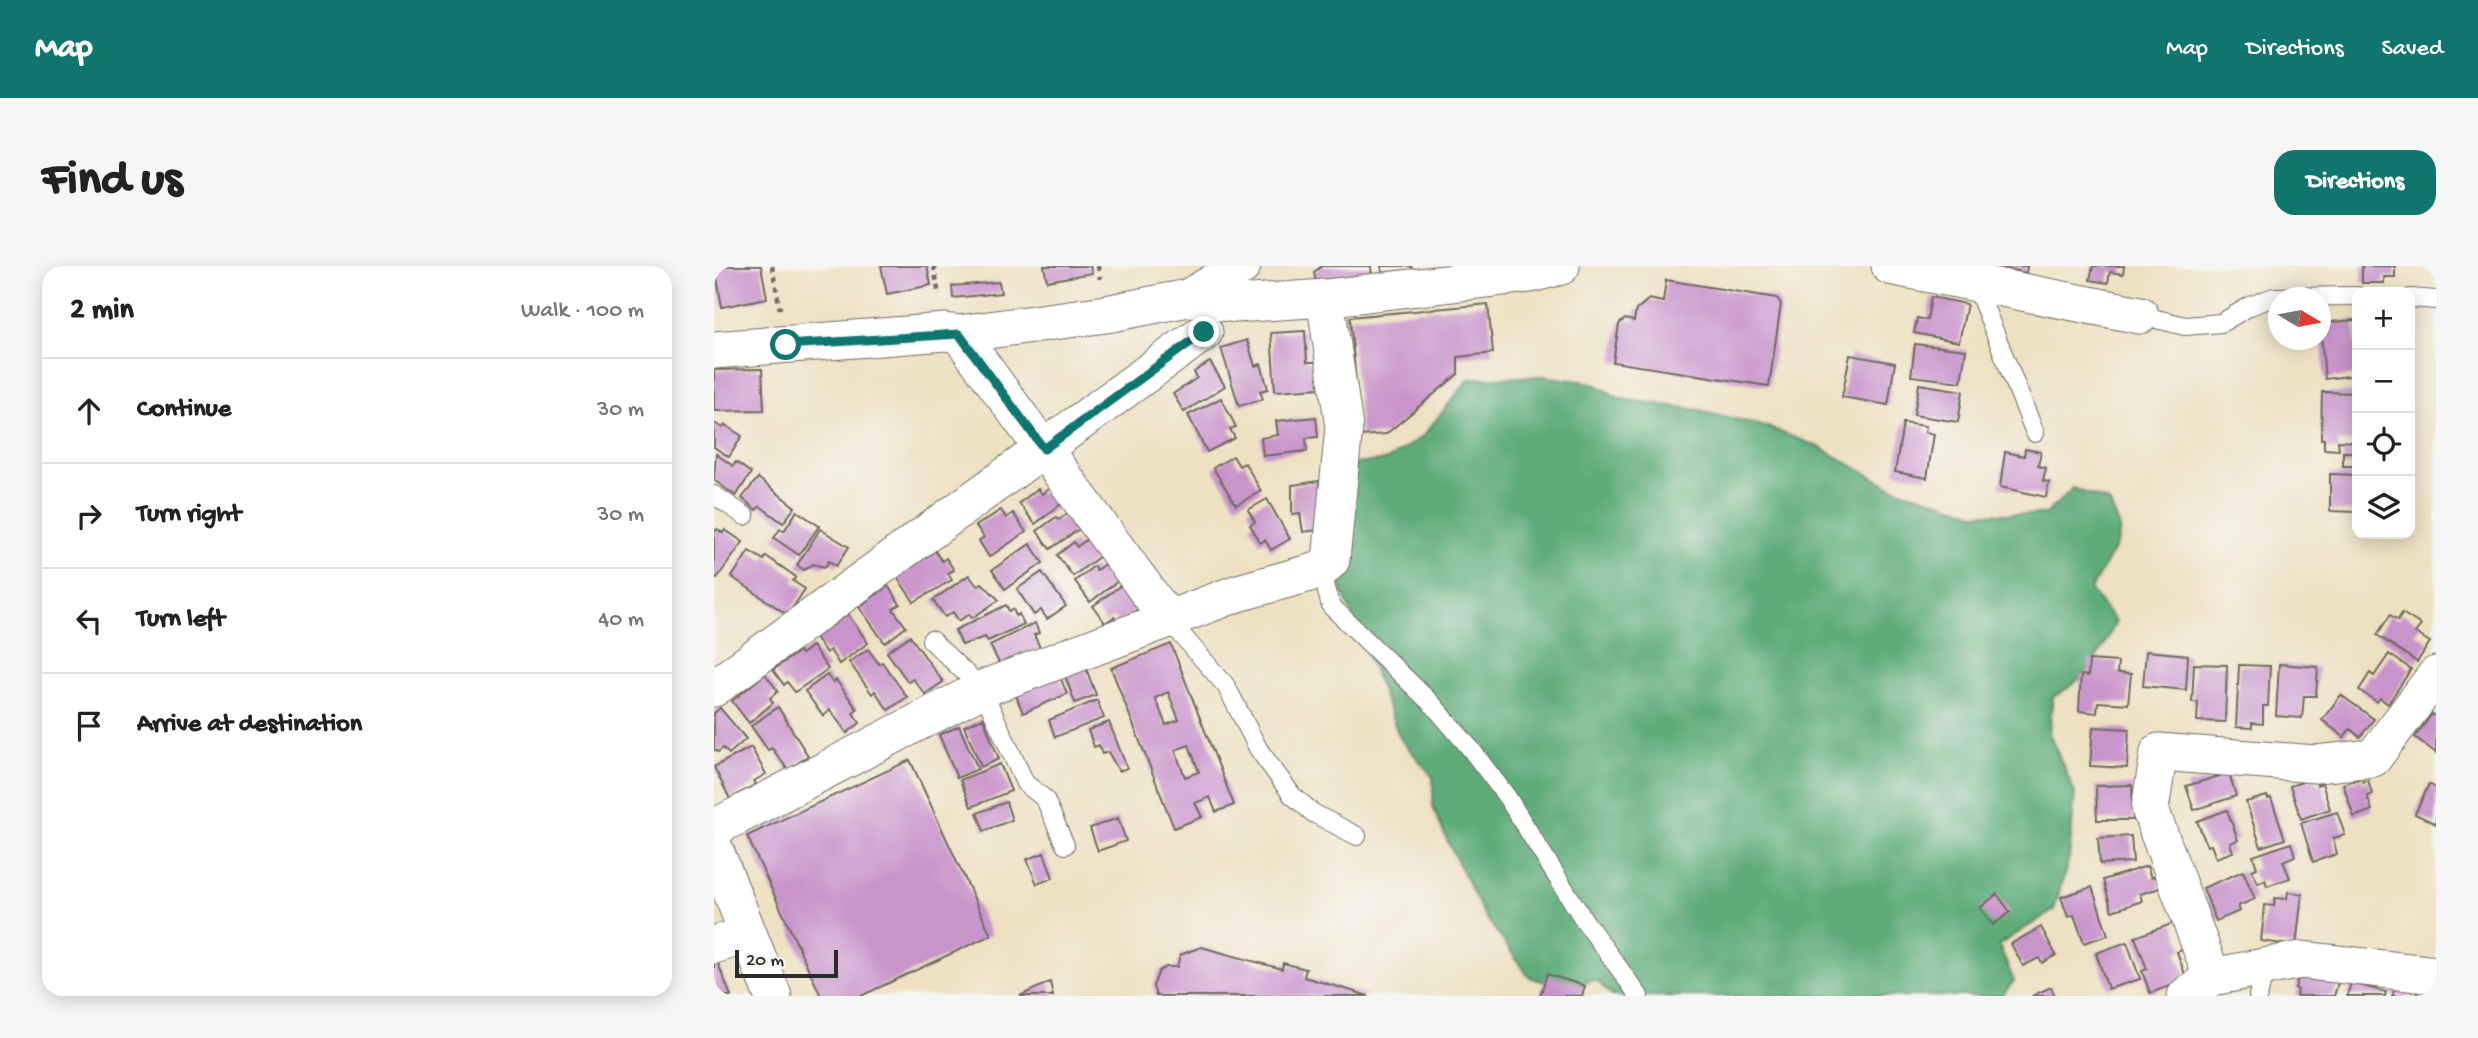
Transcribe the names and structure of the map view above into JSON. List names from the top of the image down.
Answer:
{
  "scale_bar": "20 m",
  "north": "right",
  "page": {
    "header": "Map",
    "nav": ["Map", "Directions", "Saved"],
    "buttons": "Directions",
    "title": "Find us",
    "heading": ["2 min", "Walk · 100 m"],
    "map_buttons": ["+", "−"],
    "list": [
      ["Continue", "30 m"],
      ["Turn right", "30 m"],
      ["Turn left", "40 m"],
      "Arrive at destination"
    ],
    "scale": "20 m"
  }
}
